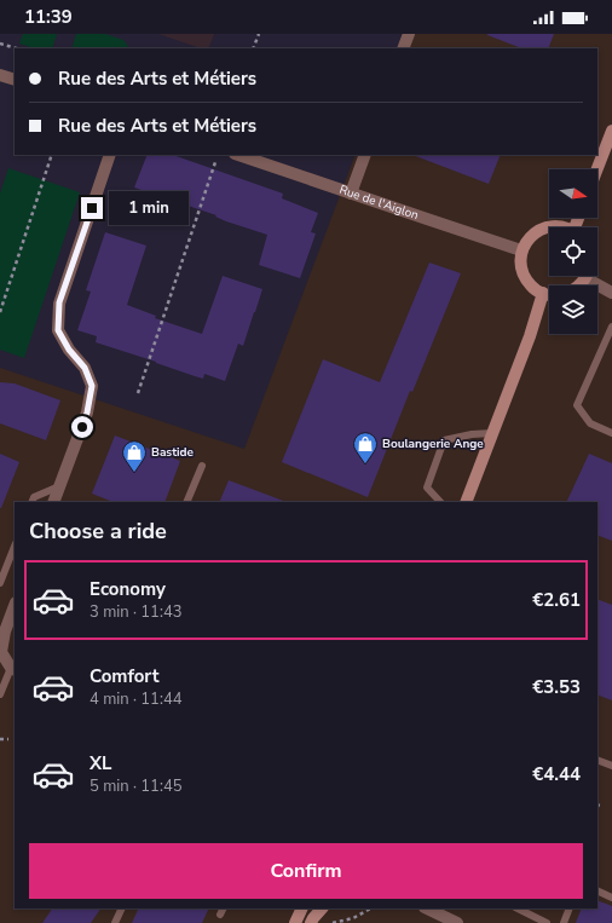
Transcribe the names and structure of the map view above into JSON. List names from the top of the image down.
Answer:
{
  "streets": {
    "street": ["Rue de l'Aiglon"]
  },
  "places": {
    "shop": ["Boulangerie Ange", "Bastide"]
  },
  "north": "right",
  "page": {
    "status": "11:39",
    "banner": ["Rue des Arts et Métiers", "Rue des Arts et Métiers"],
    "bubble": "1 min",
    "heading": "Choose a ride",
    "list": [
      {
        "name": "Economy",
        "note": "3 min · 11:43",
        "value": "€2.61"
      },
      {
        "name": "Comfort",
        "note": "4 min · 11:44",
        "value": "€3.53"
      },
      {
        "name": "XL",
        "note": "5 min · 11:45",
        "value": "€4.44"
      }
    ],
    "buttons": "Confirm"
  }
}
